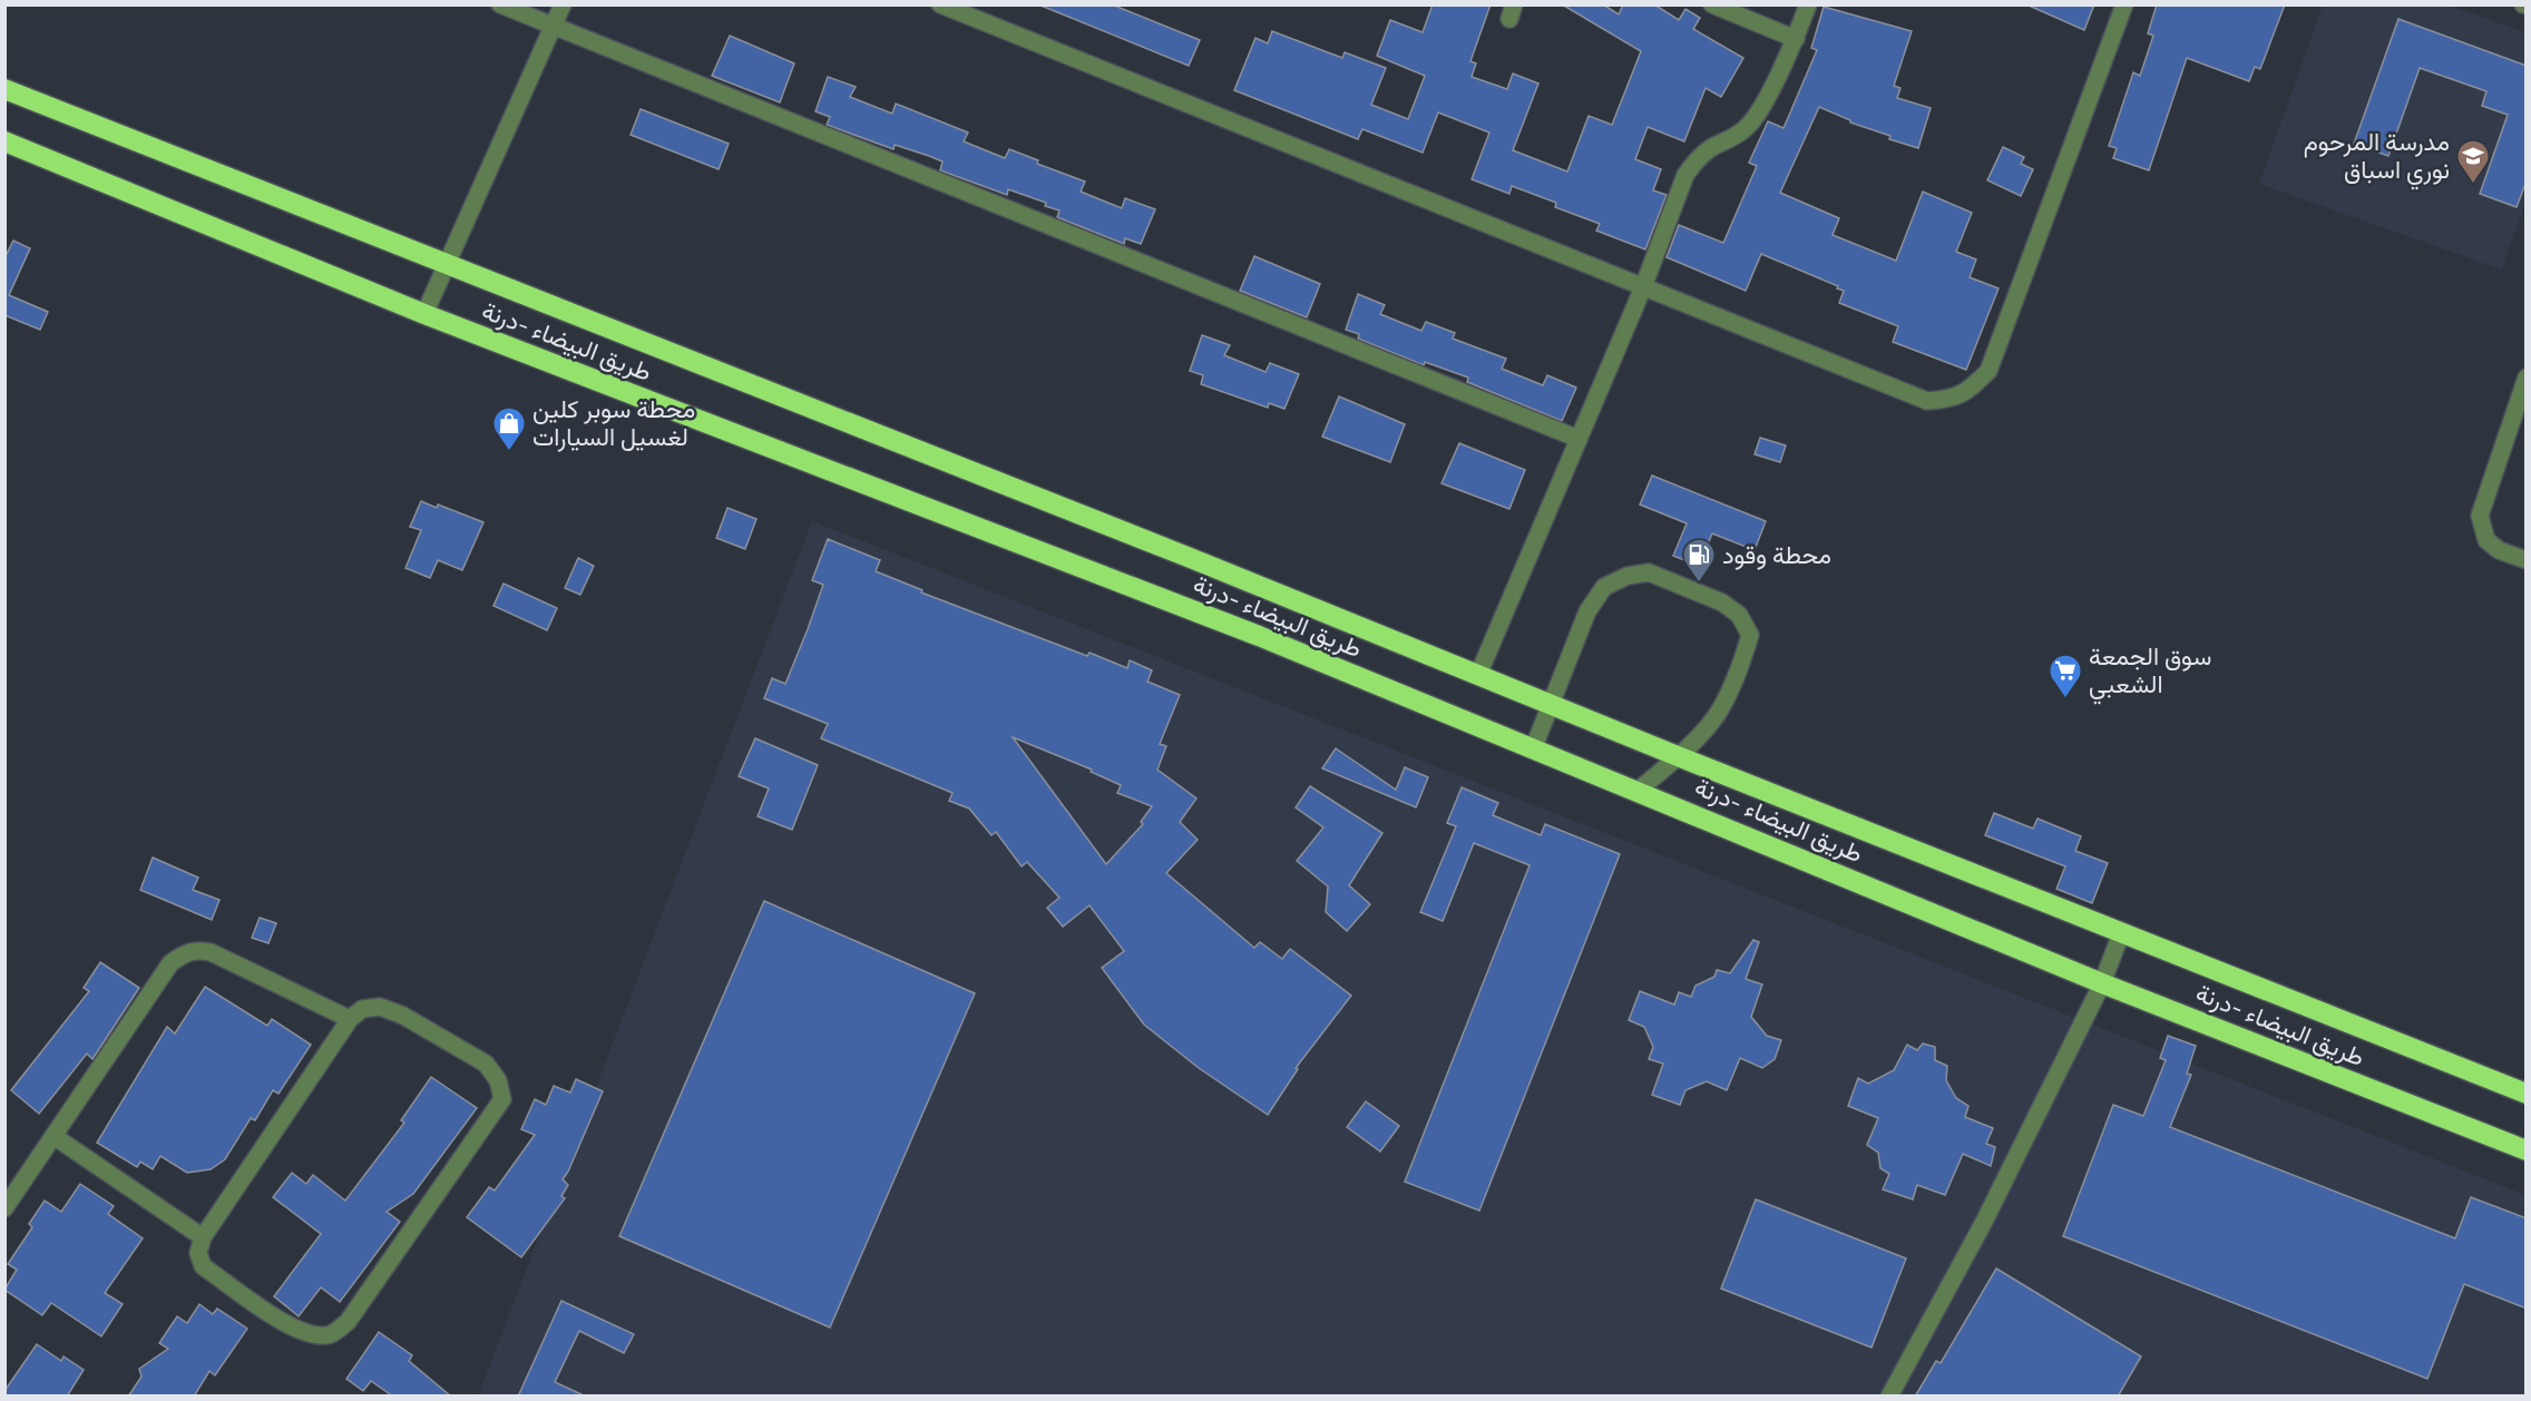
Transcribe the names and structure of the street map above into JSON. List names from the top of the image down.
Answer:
{
  "streets": {
    "highway": ["طريق البيضاء -درنة"]
  },
  "places": {
    "school or university": ["مدرسة المرحوم نوري اسباق"],
    "shop": ["محطة سوبر كلين لغسيل السيارات"],
    "fuel station": ["محطة وقود"],
    "supermarket": ["سوق الجمعة الشعبي"]
  }
}
